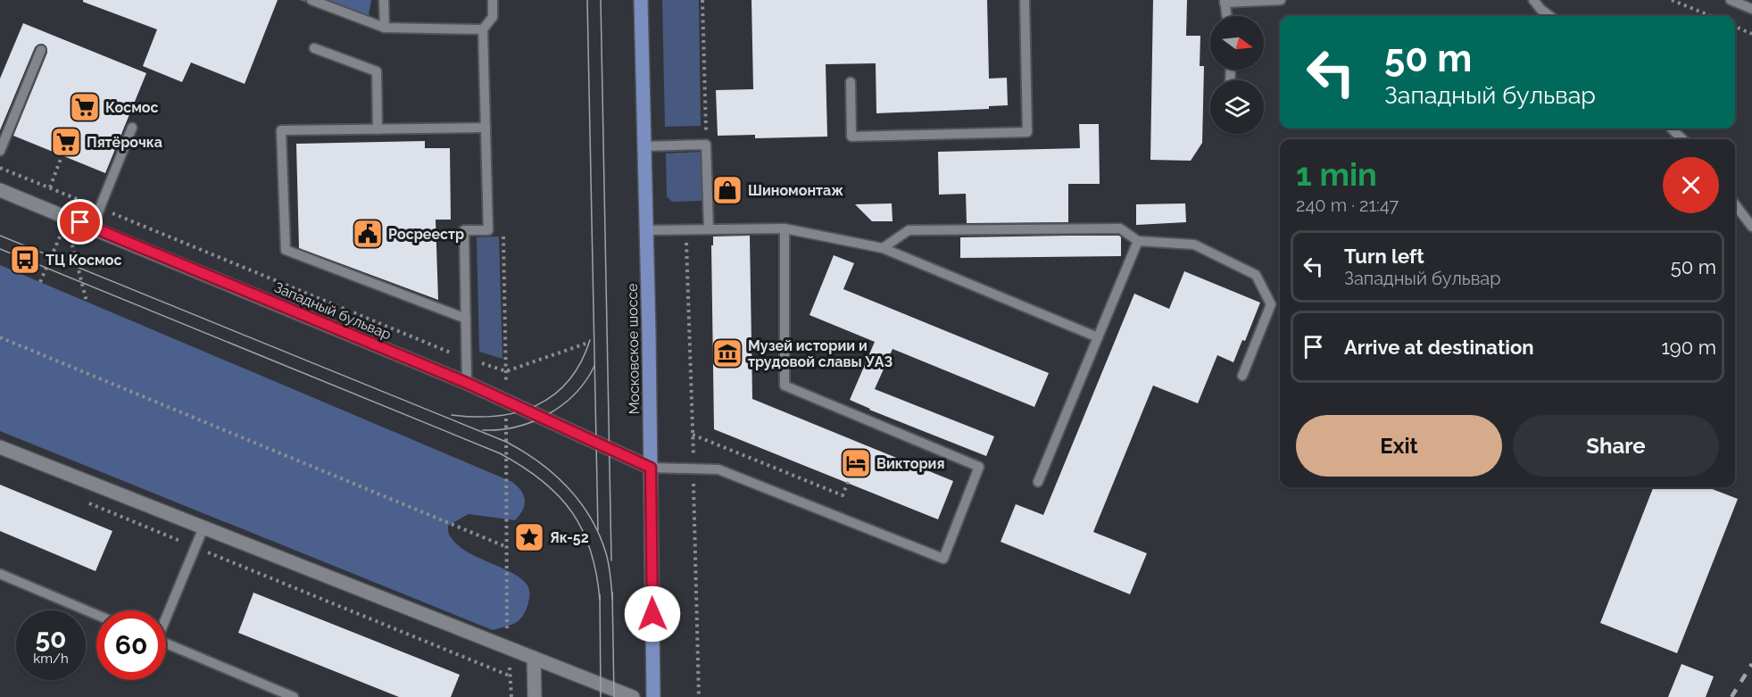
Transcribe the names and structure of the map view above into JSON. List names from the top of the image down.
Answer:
{
  "streets": {
    "main road": ["Московское шоссе"],
    "street": ["Западный бульвар"]
  },
  "crossings": [
    ["Западный бульвар", "Московское шоссе"]
  ],
  "places": {
    "supermarket": ["Космос", "Пятёрочка"],
    "shop": ["Шиномонтаж"],
    "public building": ["Росреестр"],
    "bus stop": ["ТЦ Космос"],
    "museum": ["Музей истории и трудовой славы УАЗ"],
    "hotel": ["Виктория"],
    "place": ["Як-52"]
  },
  "north": "right",
  "page": {
    "turn": ["50 m", "Западный бульвар"],
    "heading": ["1 min", "240 m · 21:47"],
    "list": [
      {
        "name": "Turn left",
        "note": "Западный бульвар",
        "value": "50 m"
      },
      {
        "name": "Arrive at destination",
        "value": "190 m"
      }
    ],
    "buttons": ["Exit", "Share"],
    "speed": "50 km/h",
    "limit": "60"
  }
}
